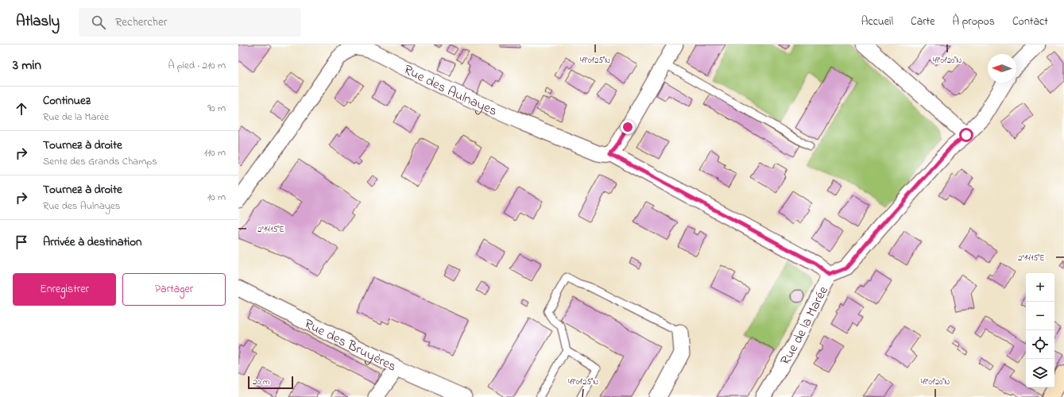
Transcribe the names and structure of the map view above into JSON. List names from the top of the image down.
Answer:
{
  "streets": {
    "street": ["Rue des Aulnayes", "Rue de la Marée", "Rue des Bruyères"]
  },
  "scale_bar": "20 m",
  "north": "left",
  "page": {
    "header": "Atlasly",
    "search": "Rechercher",
    "nav": [
      "Accueil",
      "Carte",
      "À propos",
      "Contact"
    ],
    "heading": ["3 min", "À pied · 210 m"],
    "list": [
      ["Continuez", "Rue de la Marée", "90 m"],
      ["Tournez à droite", "Sente des Grands Champs", "110 m"],
      ["Tournez à droite", "Rue des Aulnayes", "10 m"],
      "Arrivée à destination"
    ],
    "buttons": ["Enregistrer", "Partager"],
    "map_buttons": ["+", "−"],
    "scale": "20 m"
  },
  "coordinates": ["49°01'25\"N", "49°01'20\"N", "2°14'15\"E"]
}
